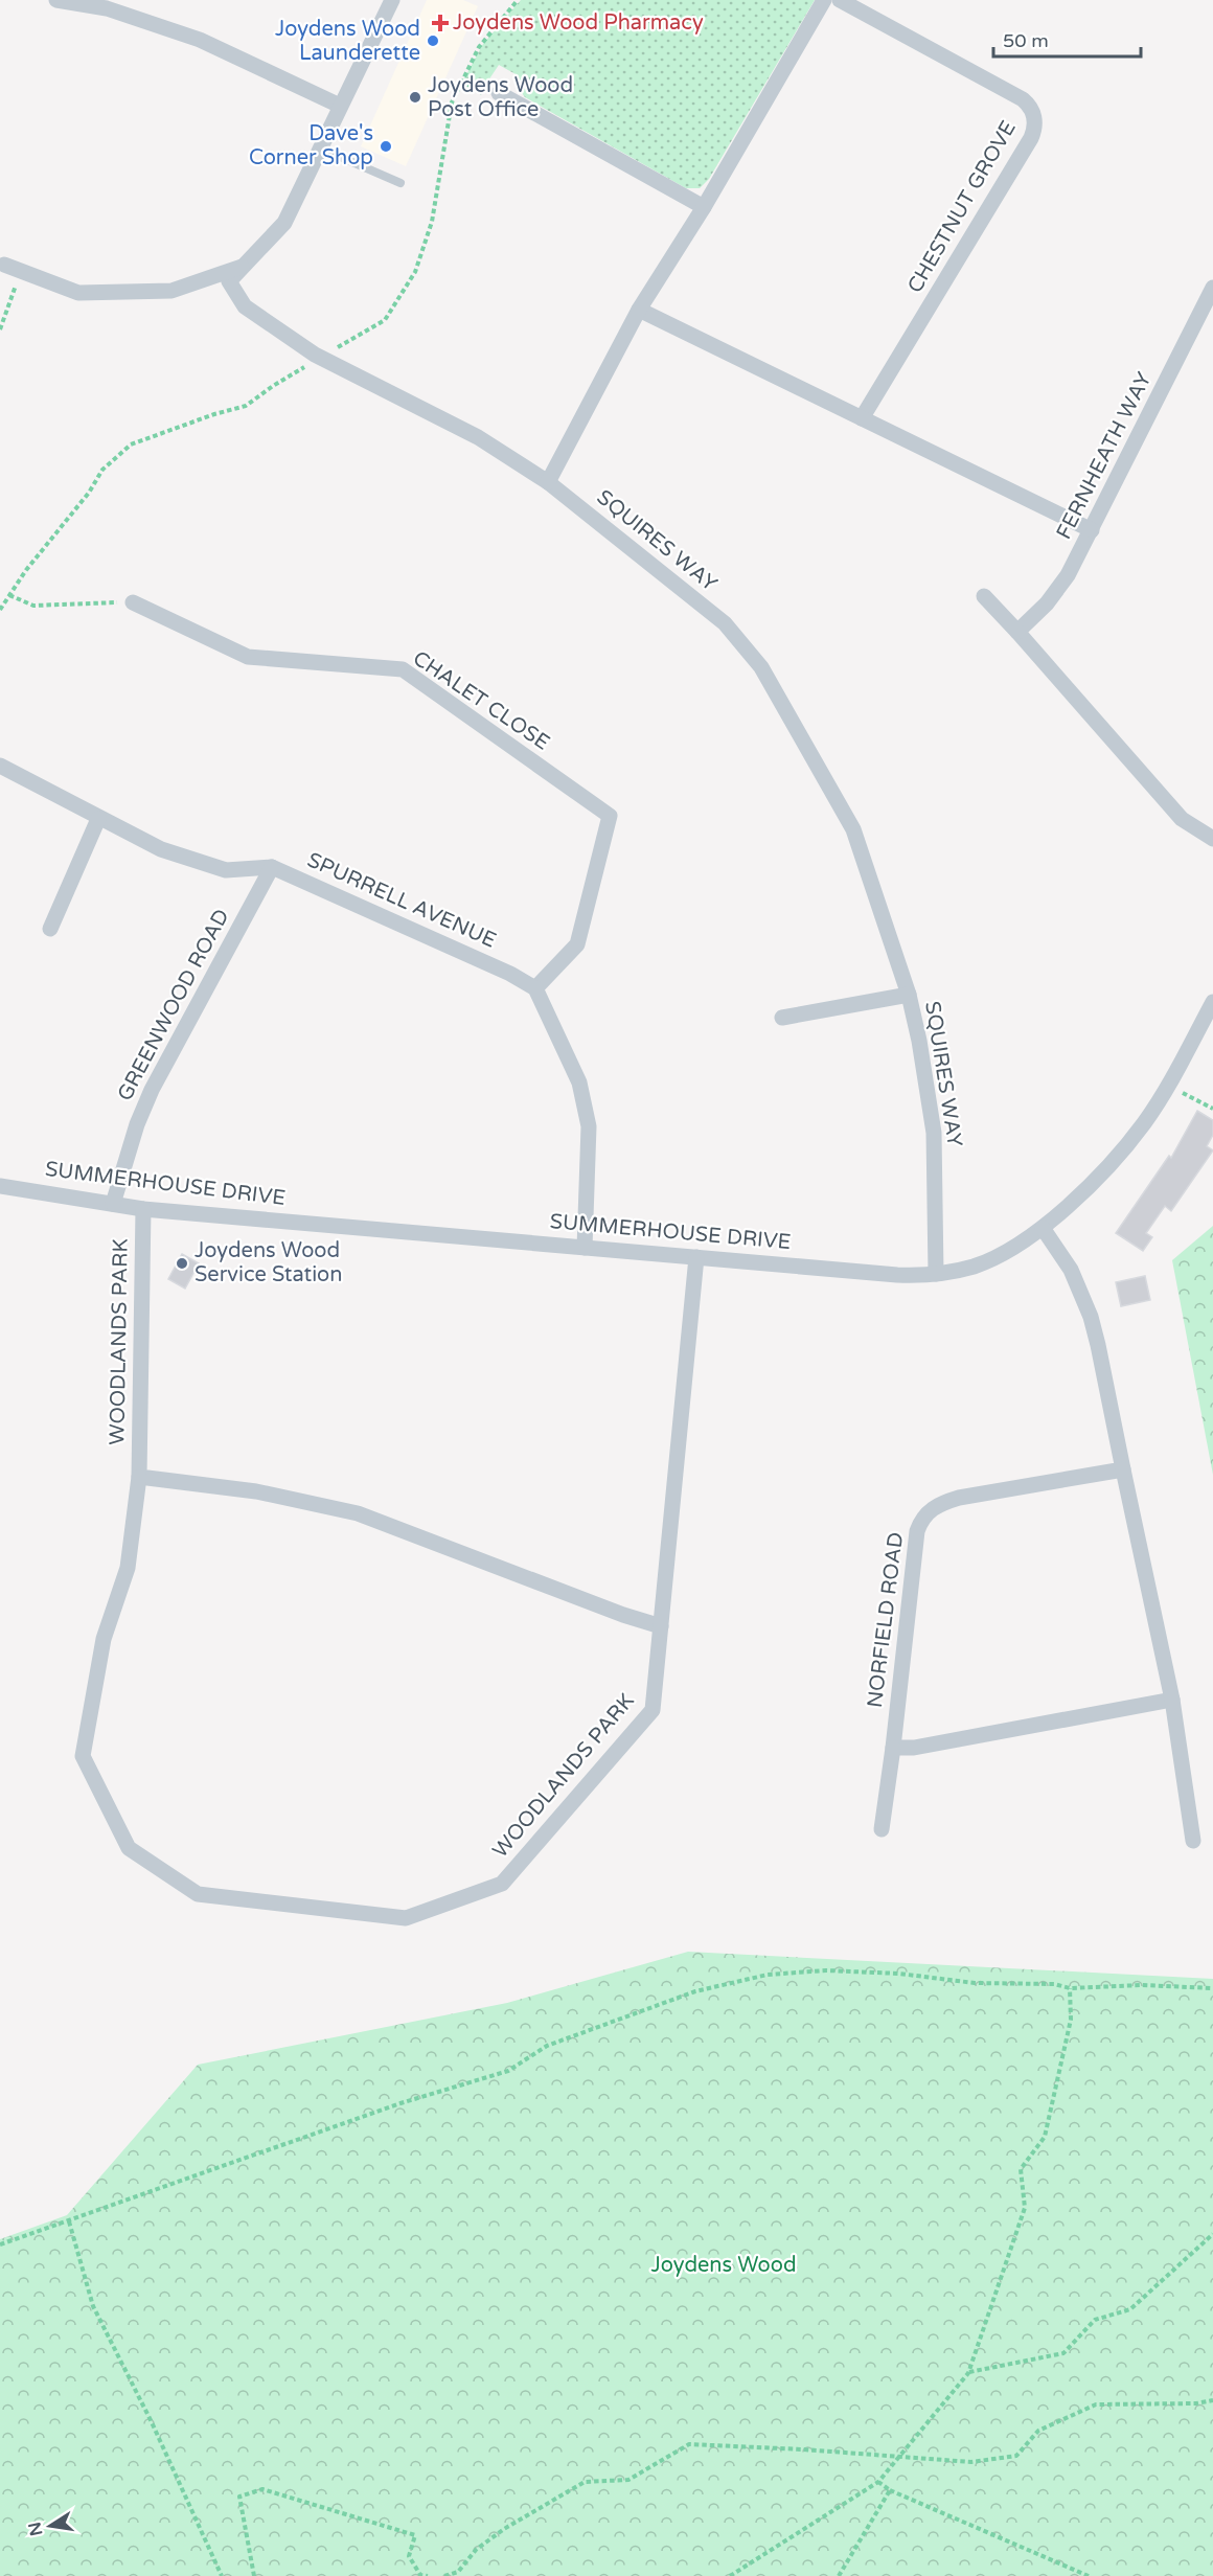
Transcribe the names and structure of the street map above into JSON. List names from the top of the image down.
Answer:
{
  "streets": {
    "street": [
      "CHESTNUT GROVE",
      "FERNHEATH WAY",
      "SQUIRES WAY",
      "CHALET CLOSE",
      "SPURRELL AVENUE",
      "GREENWOOD ROAD",
      "SUMMERHOUSE DRIVE",
      "WOODLANDS PARK",
      "NORFIELD ROAD"
    ]
  },
  "crossings": [
    ["SQUIRES WAY", "SUMMERHOUSE DRIVE"],
    ["CHALET CLOSE", "SPURRELL AVENUE"],
    ["SPURRELL AVENUE", "GREENWOOD ROAD"],
    ["GREENWOOD ROAD", "SUMMERHOUSE DRIVE"],
    ["SUMMERHOUSE DRIVE", "WOODLANDS PARK"]
  ],
  "parks": ["Joydens Wood"],
  "places": {
    "health": ["Joydens Wood Pharmacy"],
    "other": [
      "Joydens Wood Launderette",
      "Joydens Wood Post Office",
      "Dave's Corner Shop",
      "Joydens Wood Service Station"
    ]
  },
  "scale_bar": "50 m",
  "north": "left"
}
